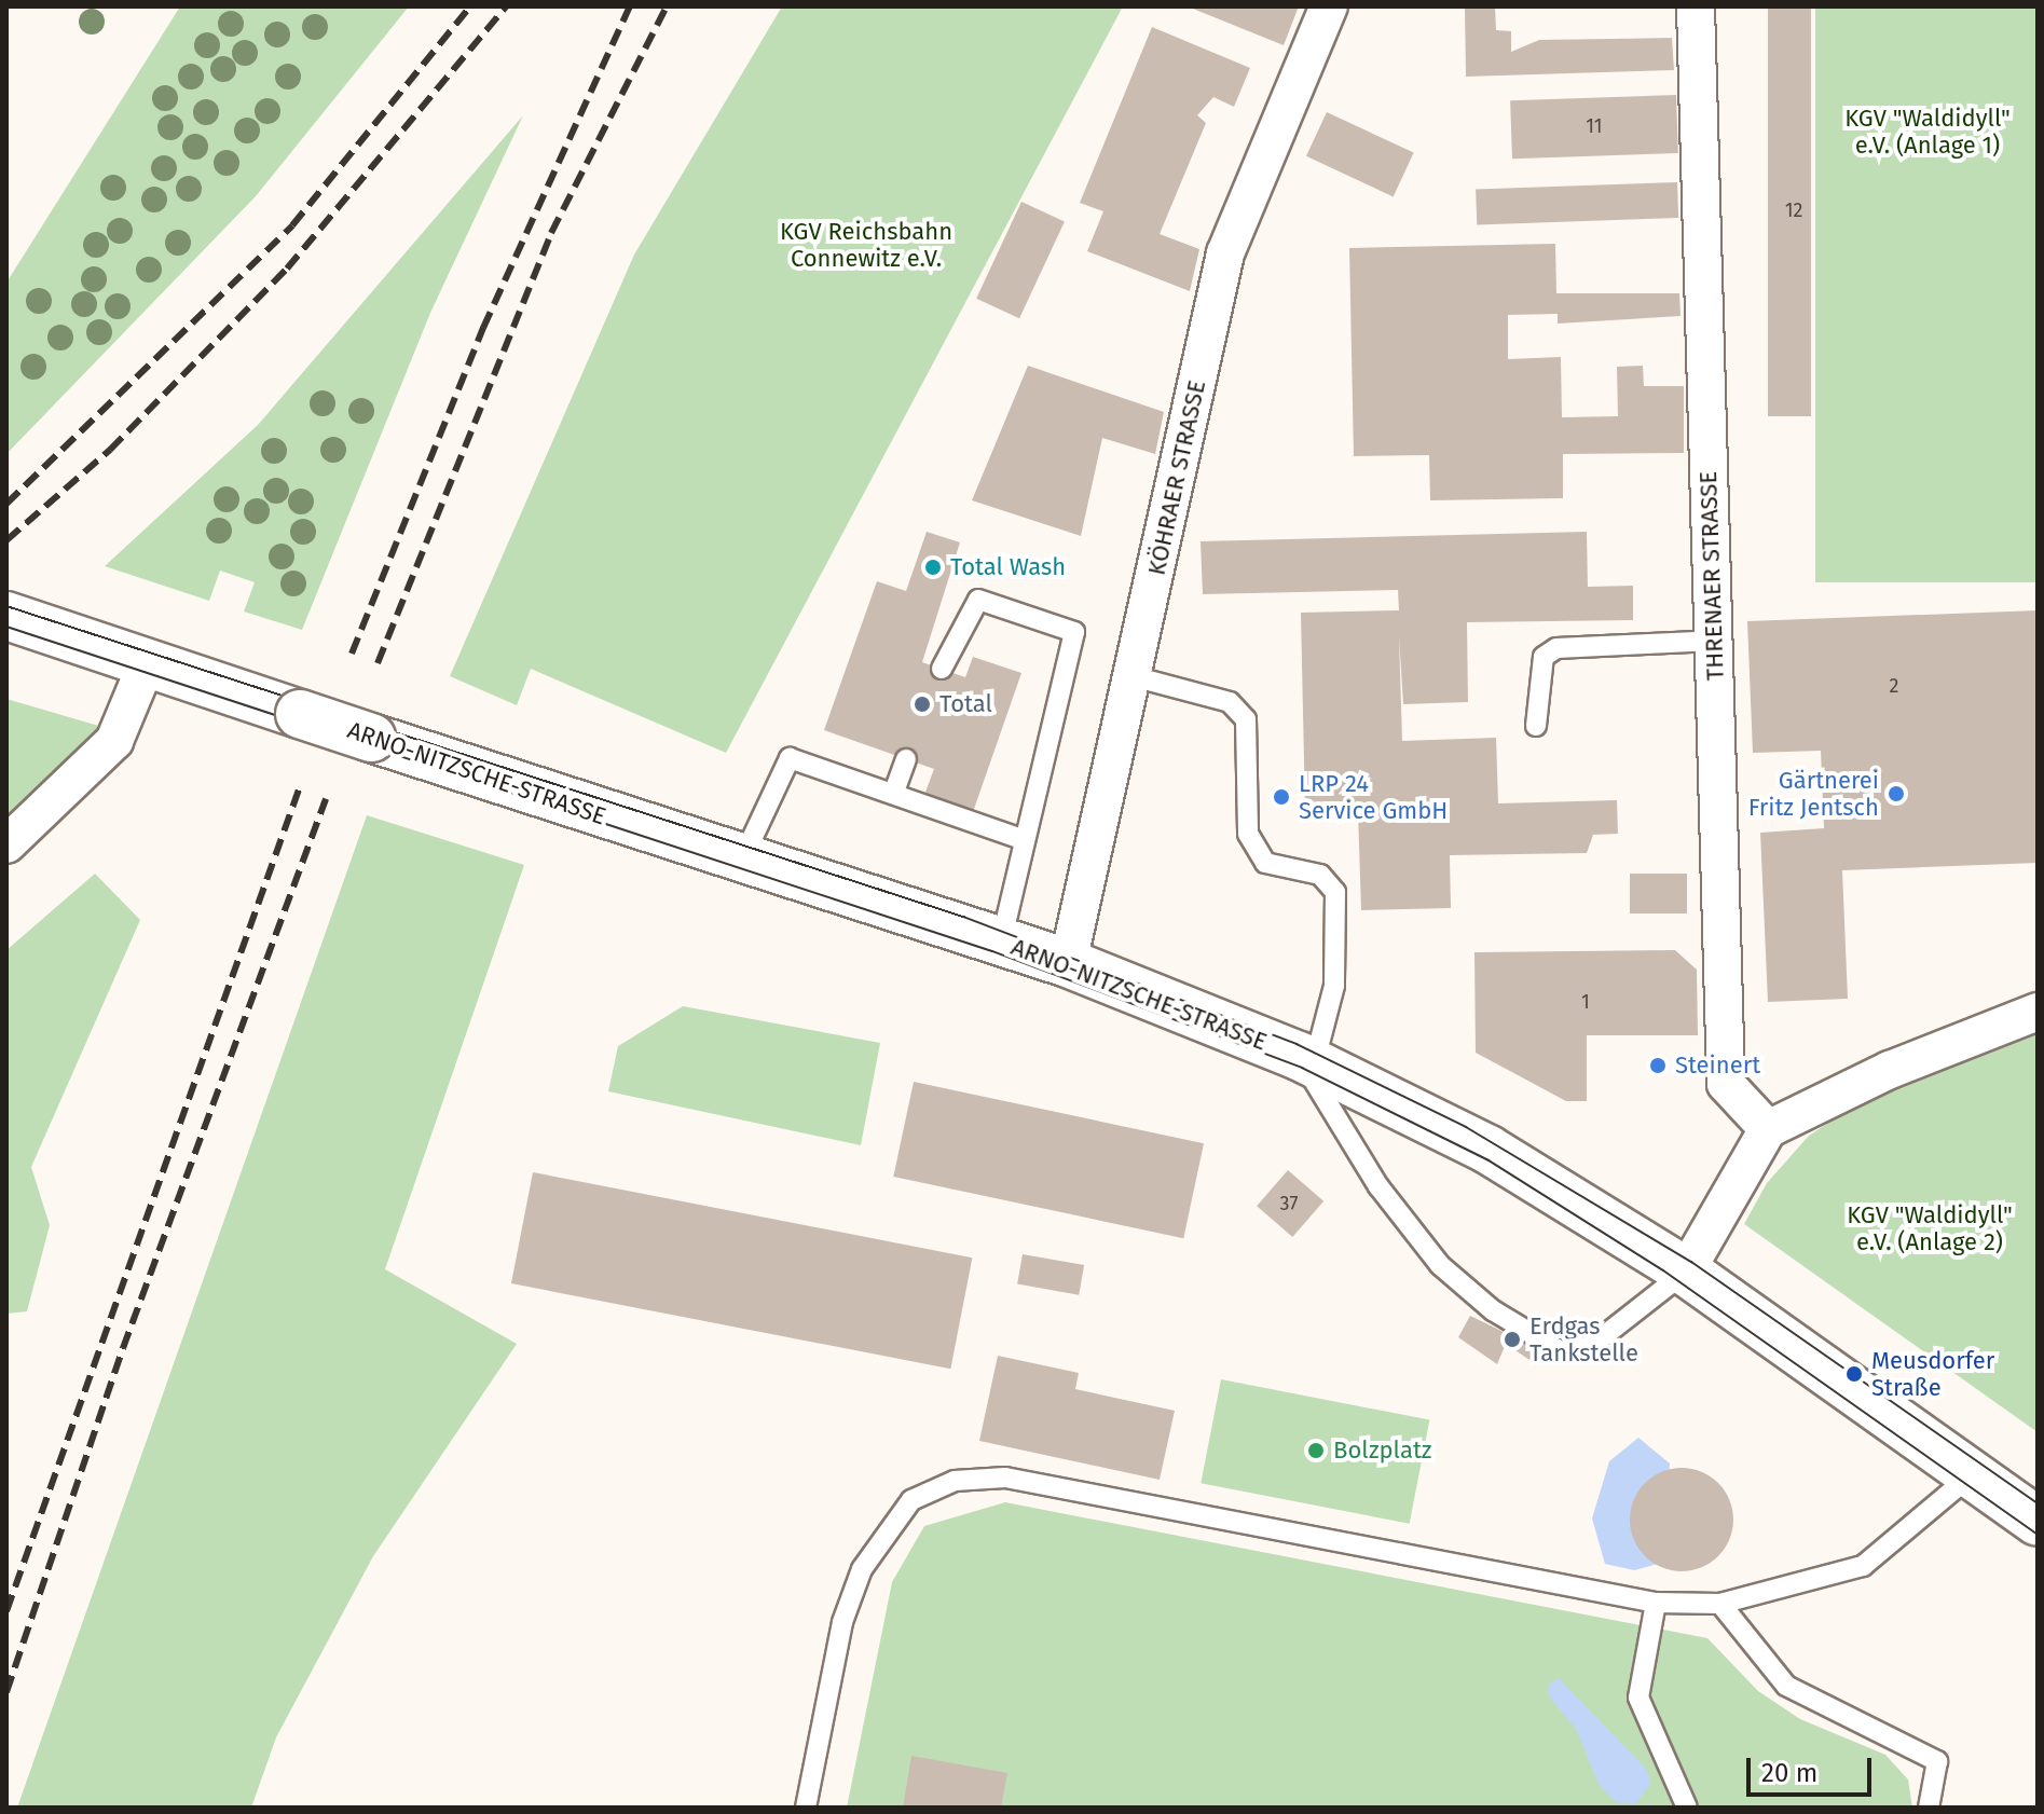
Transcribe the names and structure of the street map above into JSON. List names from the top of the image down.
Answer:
{
  "streets": {
    "main road": ["ARNO-NITZSCHE-STRASSE"],
    "street": ["KÖHRAER STRASSE", "THRENAER STRASSE"]
  },
  "crossings": [
    ["KÖHRAER STRASSE", "ARNO-NITZSCHE-STRASSE"]
  ],
  "parks": ["KGV \"Waldidyll\" e.V. (Anlage 1)", "KGV Reichsbahn Connewitz e.V.", "KGV \"Waldidyll\" e.V. (Anlage 2)"],
  "places": [
    "Total Wash",
    "Total",
    "Gärtnerei Fritz Jentsch",
    "LRP 24 Service GmbH",
    "Steinert",
    "Erdgas Tankstelle",
    "Meusdorfer Straße",
    "Bolzplatz"
  ],
  "house_numbers": [
    "11",
    "12",
    "2",
    "1",
    "37"
  ],
  "scale_bar": "20 m"
}
